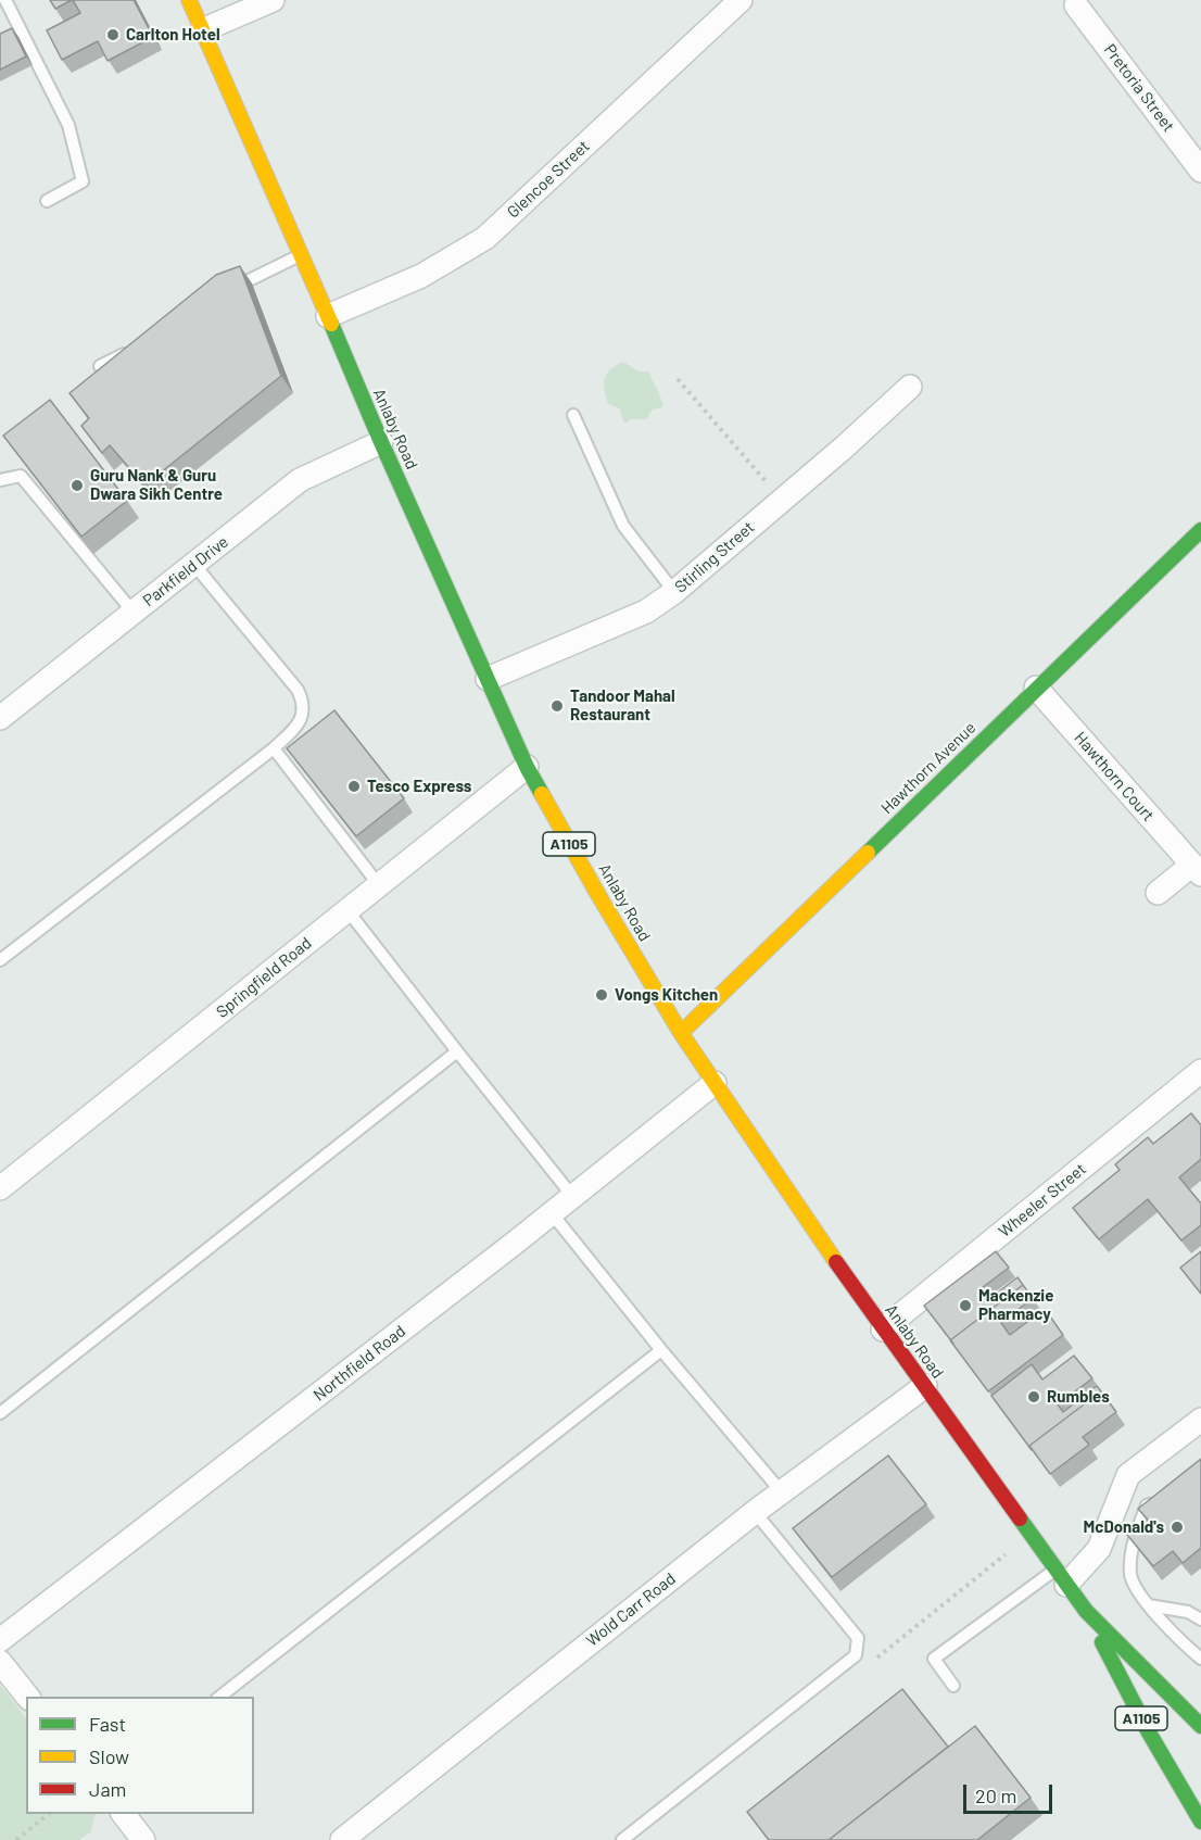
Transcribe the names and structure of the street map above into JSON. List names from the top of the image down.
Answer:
{
  "streets": {
    "main road": ["Anlaby Road", "Hawthorn Avenue", "A1105"],
    "street": [
      "Pretoria Street",
      "Glencoe Street",
      "Stirling Street",
      "Parkfield Drive",
      "Hawthorn Court",
      "Springfield Road",
      "Wheeler Street",
      "Northfield Road",
      "Wold Carr Road"
    ]
  },
  "crossings": [
    ["Glencoe Street", "Anlaby Road"],
    ["Anlaby Road", "Stirling Street"],
    ["Anlaby Road", "Parkfield Drive"],
    ["Anlaby Road", "Hawthorn Avenue"],
    ["Anlaby Road", "Springfield Road"],
    ["Anlaby Road", "Wheeler Street"],
    ["Anlaby Road", "Northfield Road"],
    ["Anlaby Road", "Wold Carr Road"],
    ["Hawthorn Avenue", "Hawthorn Court"]
  ],
  "places": [
    "Carlton Hotel",
    "Guru Nank & Guru Dwara Sikh Centre",
    "Tandoor Mahal Restaurant",
    "Tesco Express",
    "Vongs Kitchen",
    "Mackenzie Pharmacy",
    "Rumbles",
    "McDonald's"
  ],
  "legend": ["Fast", "Slow", "Jam"],
  "scale_bar": "20 m"
}
